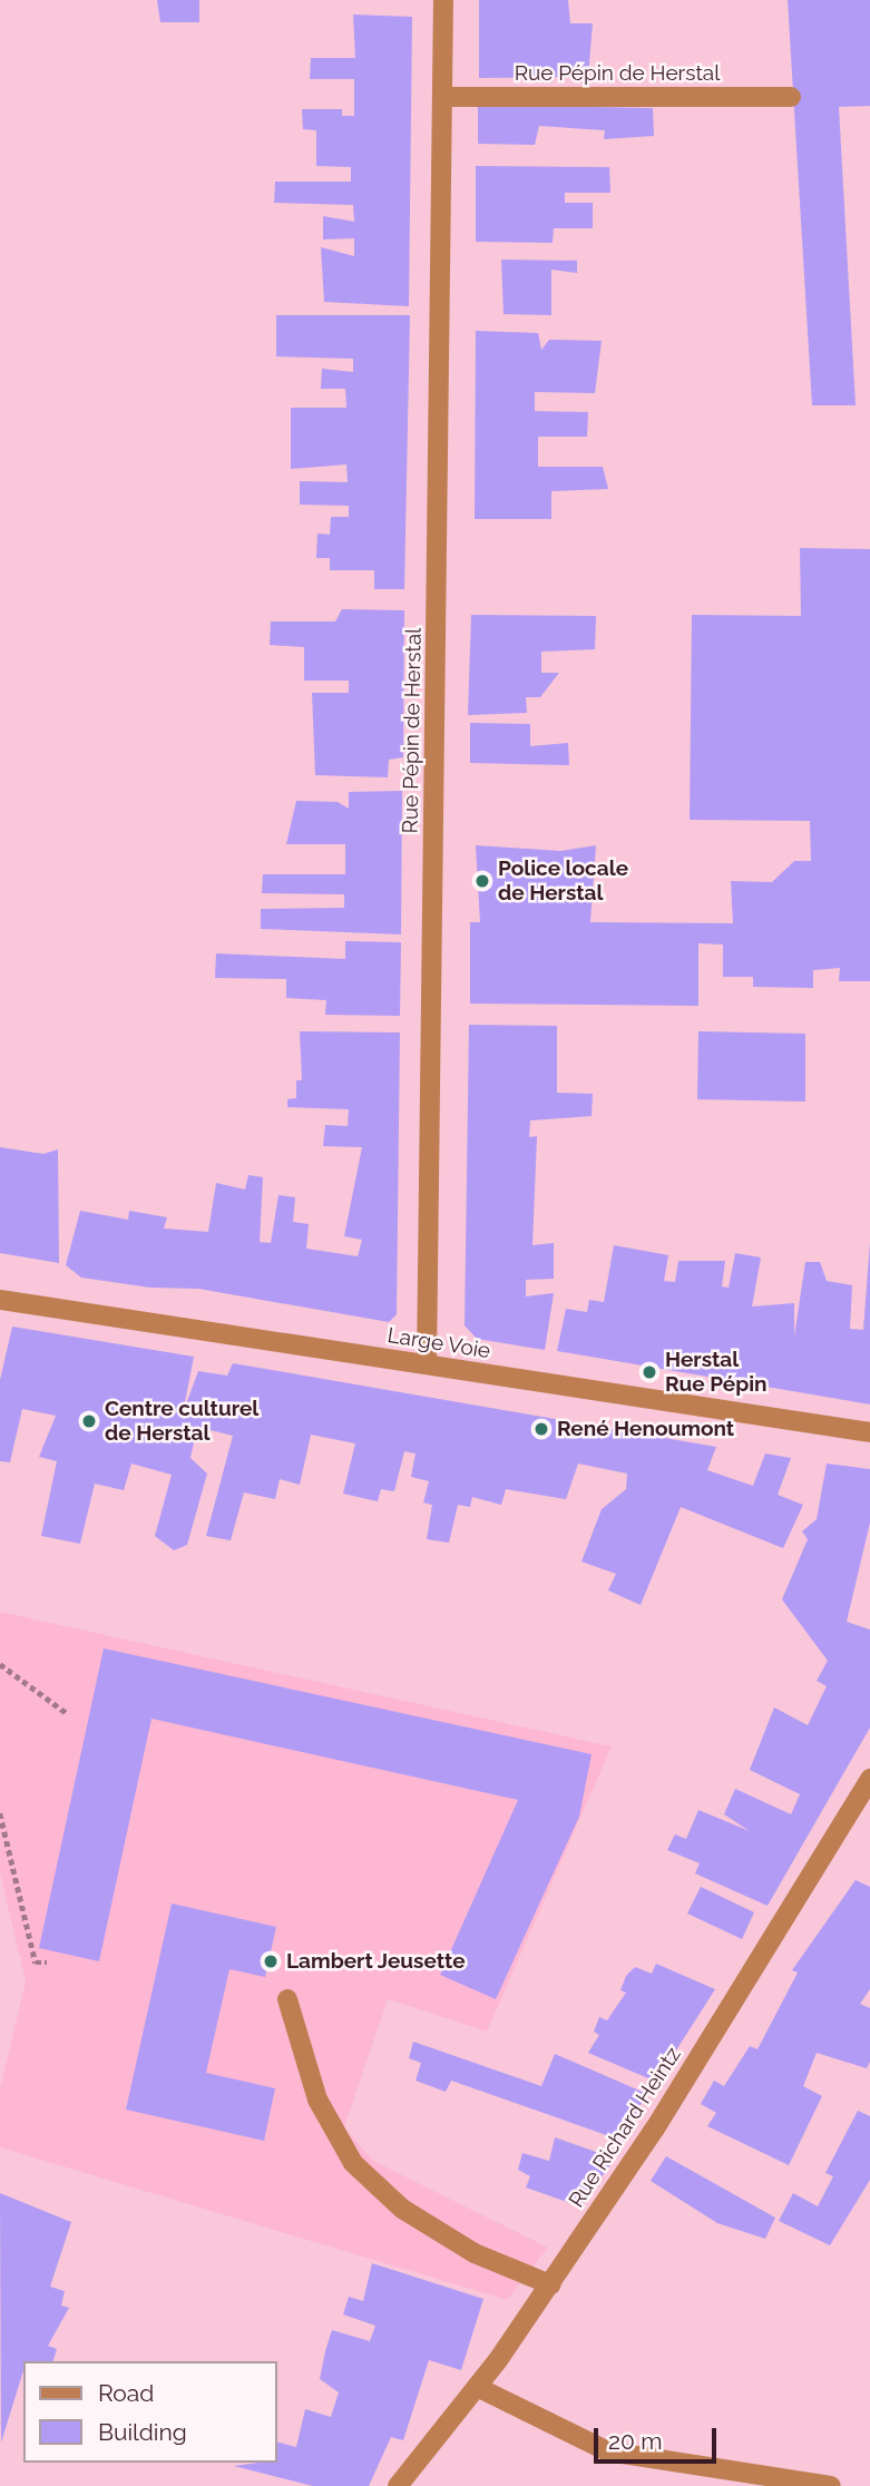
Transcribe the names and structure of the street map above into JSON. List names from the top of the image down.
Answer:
{
  "streets": {
    "street": ["Rue Pépin de Herstal", "Large Voie", "Rue Richard Heintz"]
  },
  "crossings": [
    ["Rue Pépin de Herstal", "Large Voie"]
  ],
  "places": [
    "Police locale de Herstal",
    "Herstal Rue Pépin",
    "Centre culturel de Herstal",
    "René Henoumont",
    "Lambert Jeusette"
  ],
  "legend": ["Road", "Building"],
  "scale_bar": "20 m"
}
